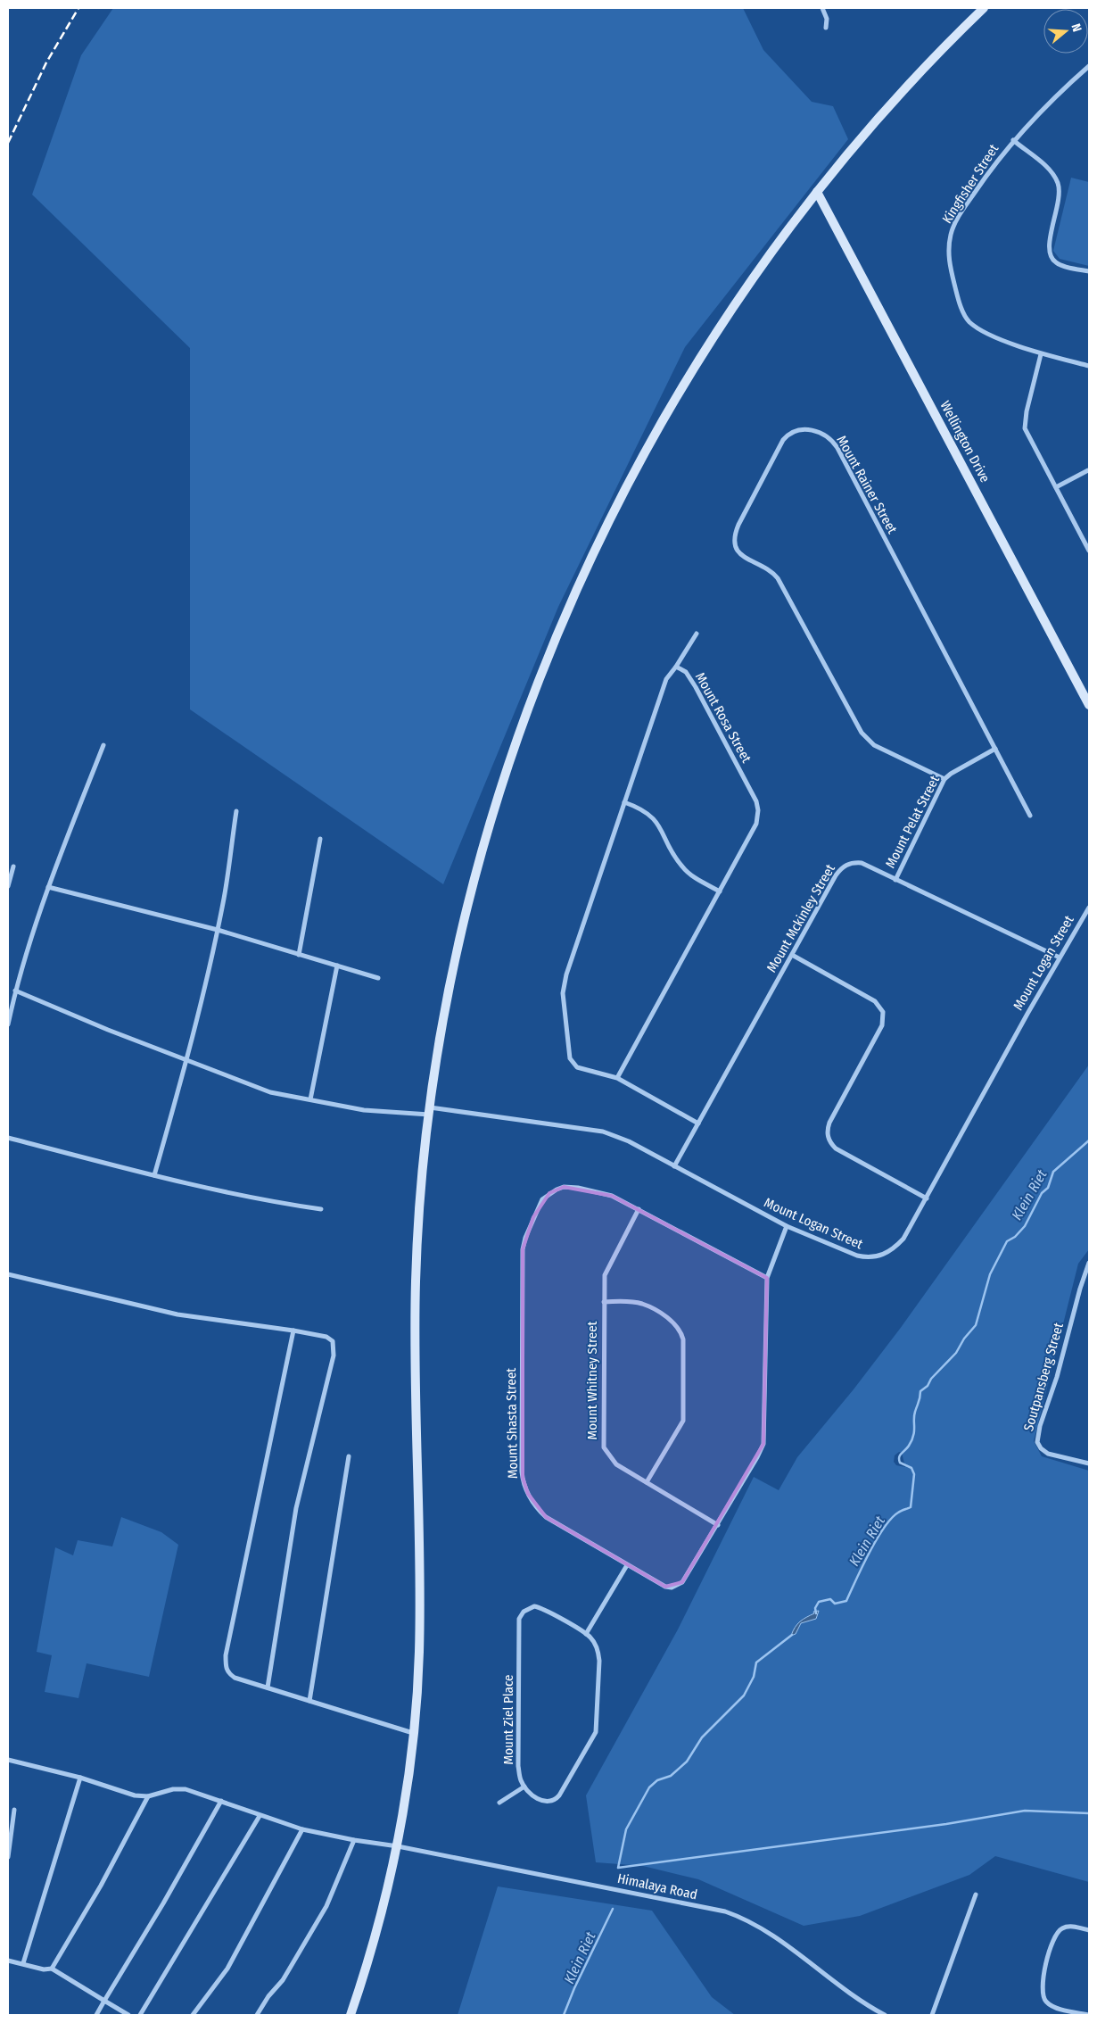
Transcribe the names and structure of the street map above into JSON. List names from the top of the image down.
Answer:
{
  "streets": {
    "main road": ["Wellington Drive"],
    "street": [
      "Kingfisher Street",
      "Mount Rainer Street",
      "Mount Rosa Street",
      "Mount Pelat Street",
      "Mount Mckinley Street",
      "Mount Logan Street",
      "Soutpansberg Street",
      "Mount Whitney Street",
      "Mount Shasta Street",
      "Mount Ziel Place",
      "Himalaya Road"
    ]
  },
  "crossings": [
    ["Mount Rainer Street", "Mount Pelat Street"],
    ["Mount Rosa Street", "Mount Mckinley Street"],
    ["Mount Pelat Street", "Mount Mckinley Street"],
    ["Mount Mckinley Street", "Mount Logan Street"],
    ["Mount Logan Street", "Mount Shasta Street"],
    ["Mount Whitney Street", "Mount Shasta Street"]
  ],
  "water": ["Klein Riet"],
  "north": "right"
}
